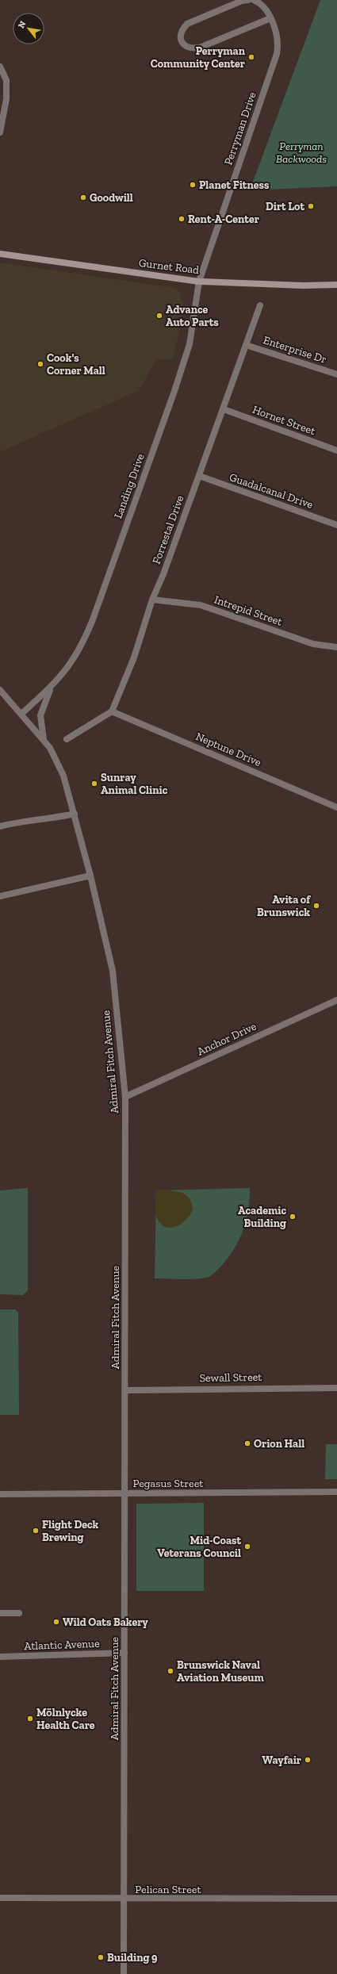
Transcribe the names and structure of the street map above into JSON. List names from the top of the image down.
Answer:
{
  "streets": {
    "main road": ["Gurnet Road"],
    "street": [
      "Perryman Drive",
      "Enterprise Dr",
      "Hornet Street",
      "Landing Drive",
      "Guadalcanal Drive",
      "Forrestal Drive",
      "Intrepid Street",
      "Neptune Drive",
      "Anchor Drive",
      "Admiral Fitch Avenue",
      "Sewall Street",
      "Pegasus Street",
      "Atlantic Avenue",
      "Pelican Street"
    ]
  },
  "crossings": [
    ["Perryman Drive", "Gurnet Road"],
    ["Perryman Drive", "Landing Drive"],
    ["Gurnet Road", "Landing Drive"],
    ["Enterprise Dr", "Forrestal Drive"],
    ["Hornet Street", "Forrestal Drive"],
    ["Landing Drive", "Admiral Fitch Avenue"],
    ["Guadalcanal Drive", "Forrestal Drive"],
    ["Forrestal Drive", "Intrepid Street"],
    ["Forrestal Drive", "Neptune Drive"],
    ["Anchor Drive", "Admiral Fitch Avenue"],
    ["Admiral Fitch Avenue", "Sewall Street"],
    ["Admiral Fitch Avenue", "Pegasus Street"],
    ["Admiral Fitch Avenue", "Atlantic Avenue"],
    ["Admiral Fitch Avenue", "Pelican Street"]
  ],
  "parks": ["Perryman Backwoods"],
  "places": [
    "Perryman Community Center",
    "Planet Fitness",
    "Goodwill",
    "Dirt Lot",
    "Rent-A-Center",
    "Advance Auto Parts",
    "Cook's Corner Mall",
    "Sunray Animal Clinic",
    "Avita of Brunswick",
    "Academic Building",
    "Orion Hall",
    "Flight Deck Brewing",
    "Mid-Coast Veterans Council",
    "Wild Oats Bakery",
    "Brunswick Naval Aviation Museum",
    "Mölnlycke Health Care",
    "Wayfair",
    "Building 9"
  ],
  "north": "top left"
}
